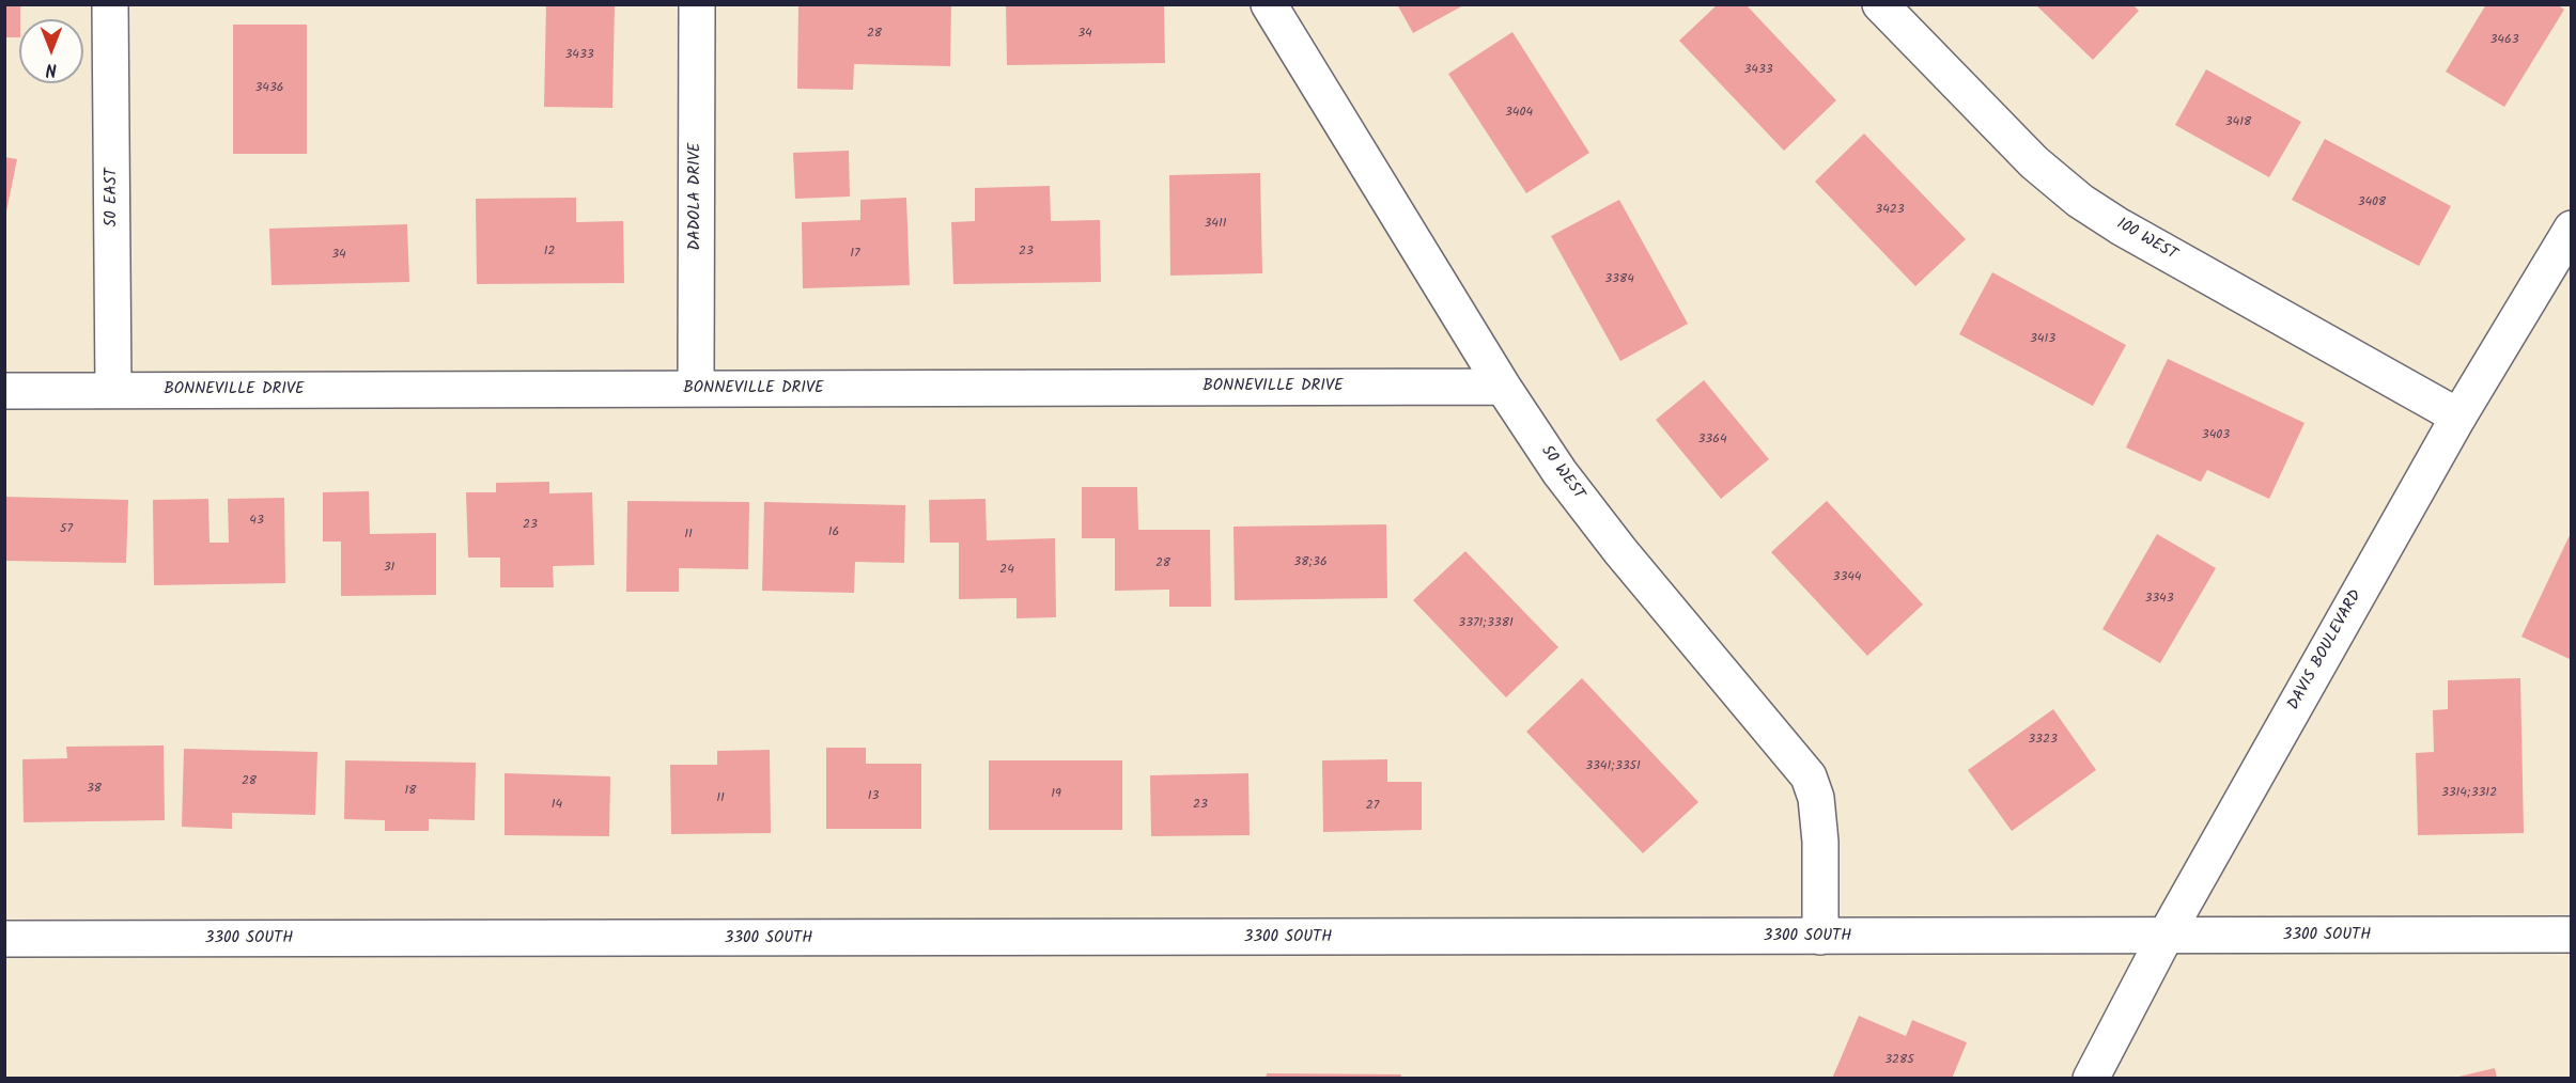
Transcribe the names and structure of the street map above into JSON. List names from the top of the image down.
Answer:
{
  "streets": {
    "street": [
      "DADOLA DRIVE",
      "50 EAST",
      "100 WEST",
      "BONNEVILLE DRIVE",
      "50 WEST",
      "DAVIS BOULEVARD",
      "3300 SOUTH"
    ]
  },
  "crossings": [
    ["DADOLA DRIVE", "BONNEVILLE DRIVE"],
    ["50 EAST", "BONNEVILLE DRIVE"],
    ["100 WEST", "DAVIS BOULEVARD"],
    ["BONNEVILLE DRIVE", "50 WEST"],
    ["50 WEST", "3300 SOUTH"],
    ["DAVIS BOULEVARD", "3300 SOUTH"]
  ],
  "house_numbers": [
    "28",
    "34",
    "3463",
    "3433",
    "3433",
    "3436",
    "3404",
    "3418",
    "3408",
    "3423",
    "3411",
    "12",
    "23",
    "17",
    "34",
    "3384",
    "3413",
    "3403",
    "3364",
    "43",
    "23",
    "57",
    "16",
    "11",
    "38;36",
    "28",
    "31",
    "24",
    "3344",
    "3343",
    "3371;3381",
    "3323",
    "3341;3351",
    "28",
    "38",
    "18",
    "3314;3312",
    "19",
    "13",
    "11",
    "14",
    "23",
    "27",
    "3285"
  ],
  "north": "bottom"
}
